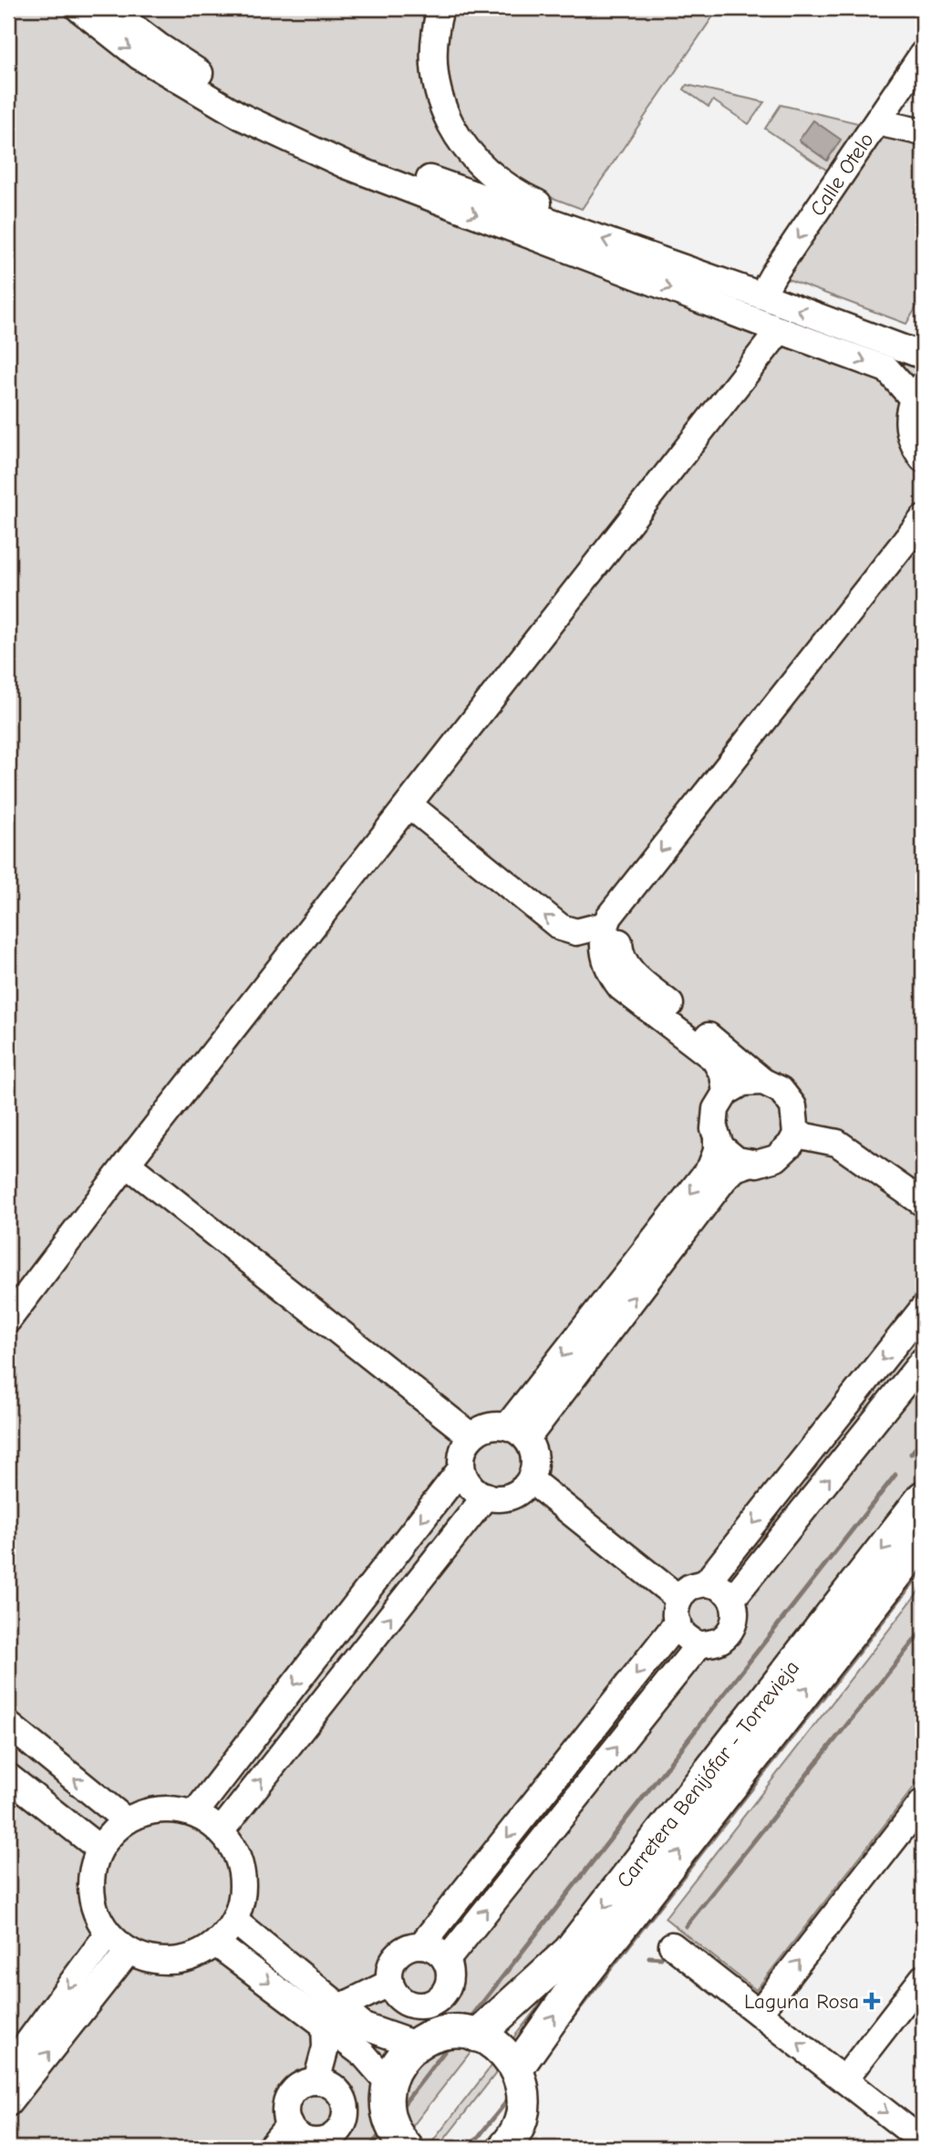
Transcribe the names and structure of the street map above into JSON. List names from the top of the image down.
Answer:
{
  "streets": {
    "main road": ["Carretera Benijófar - Torrevieja"],
    "street": ["Calle Otelo"]
  },
  "one_way": ["Calle Otelo"],
  "places": {
    "health": ["Laguna Rosa"]
  }
}
